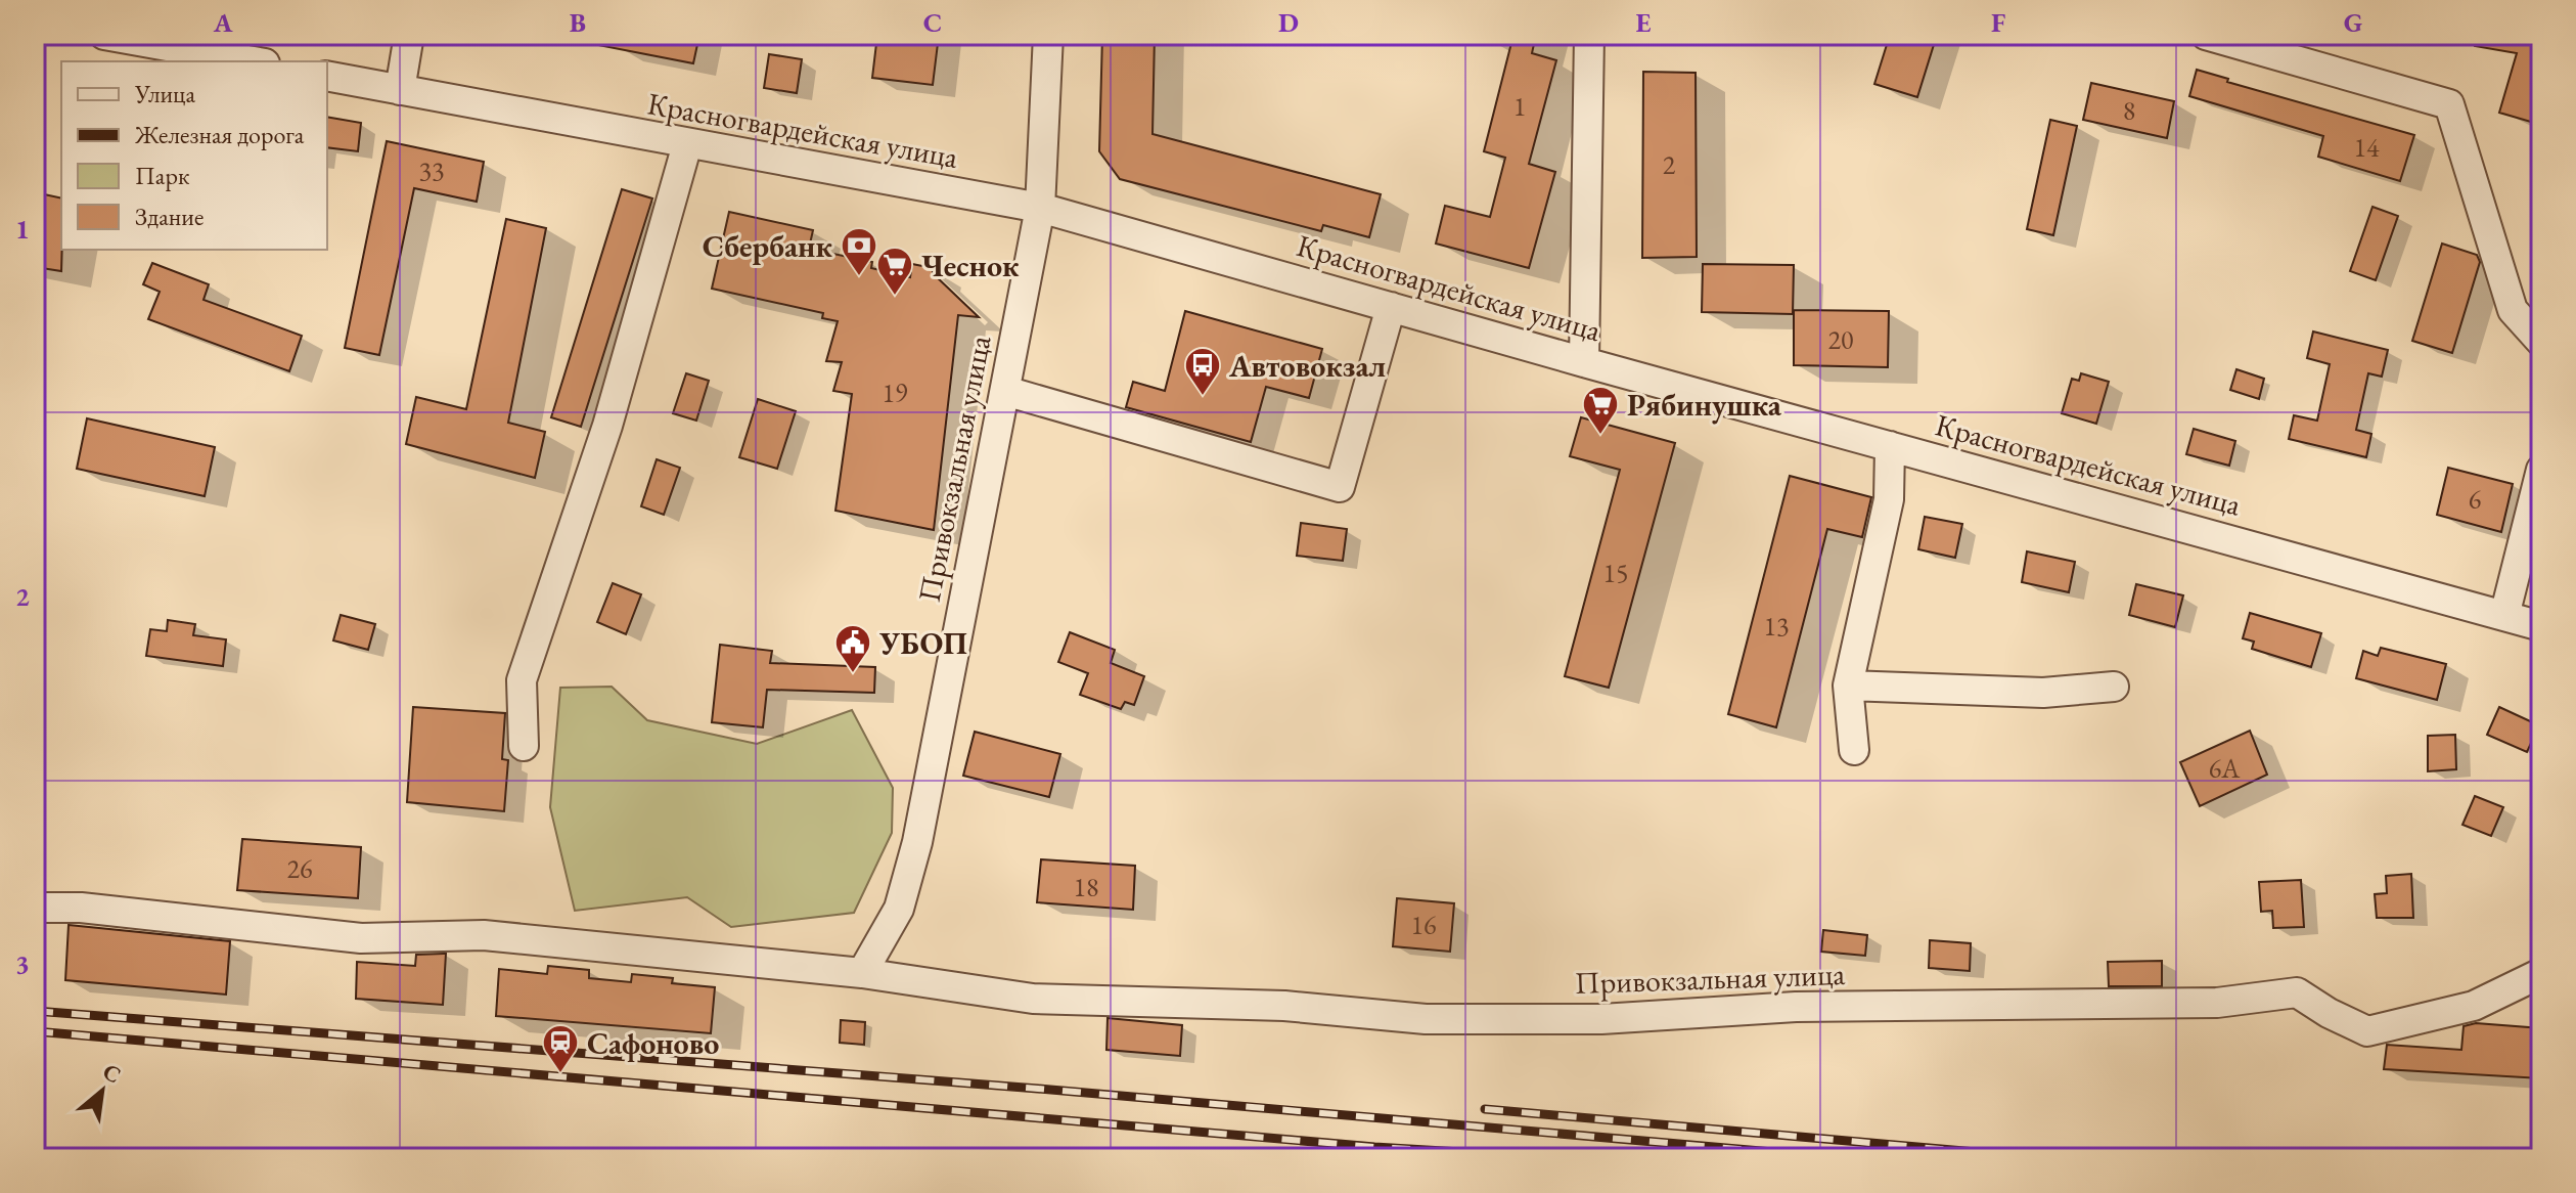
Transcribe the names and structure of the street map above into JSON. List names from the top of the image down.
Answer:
{
  "streets": {
    "street": ["Красногвардейская улица", "Привокзальная улица"]
  },
  "crossings": [
    ["Красногвардейская улица", "Привокзальная улица"]
  ],
  "places": {
    "bank": ["Сбербанк"],
    "supermarket": ["Чеснок", "Рябинушка"],
    "bus stop": ["Автовокзал"],
    "public building": ["УБОП"],
    "station": ["Сафоново"]
  },
  "house_numbers": [
    "1",
    "8",
    "14",
    "2",
    "33",
    "20",
    "19",
    "6",
    "15",
    "13",
    "6А",
    "26",
    "18",
    "16"
  ],
  "legend": [
    "Улица",
    "Железная дорога",
    "Парк",
    "Здание"
  ],
  "north": "top right",
  "grid": {
    "columns": [
      "A",
      "B",
      "C",
      "D",
      "E",
      "F",
      "G"
    ],
    "rows": ["1", "2", "3"]
  }
}
